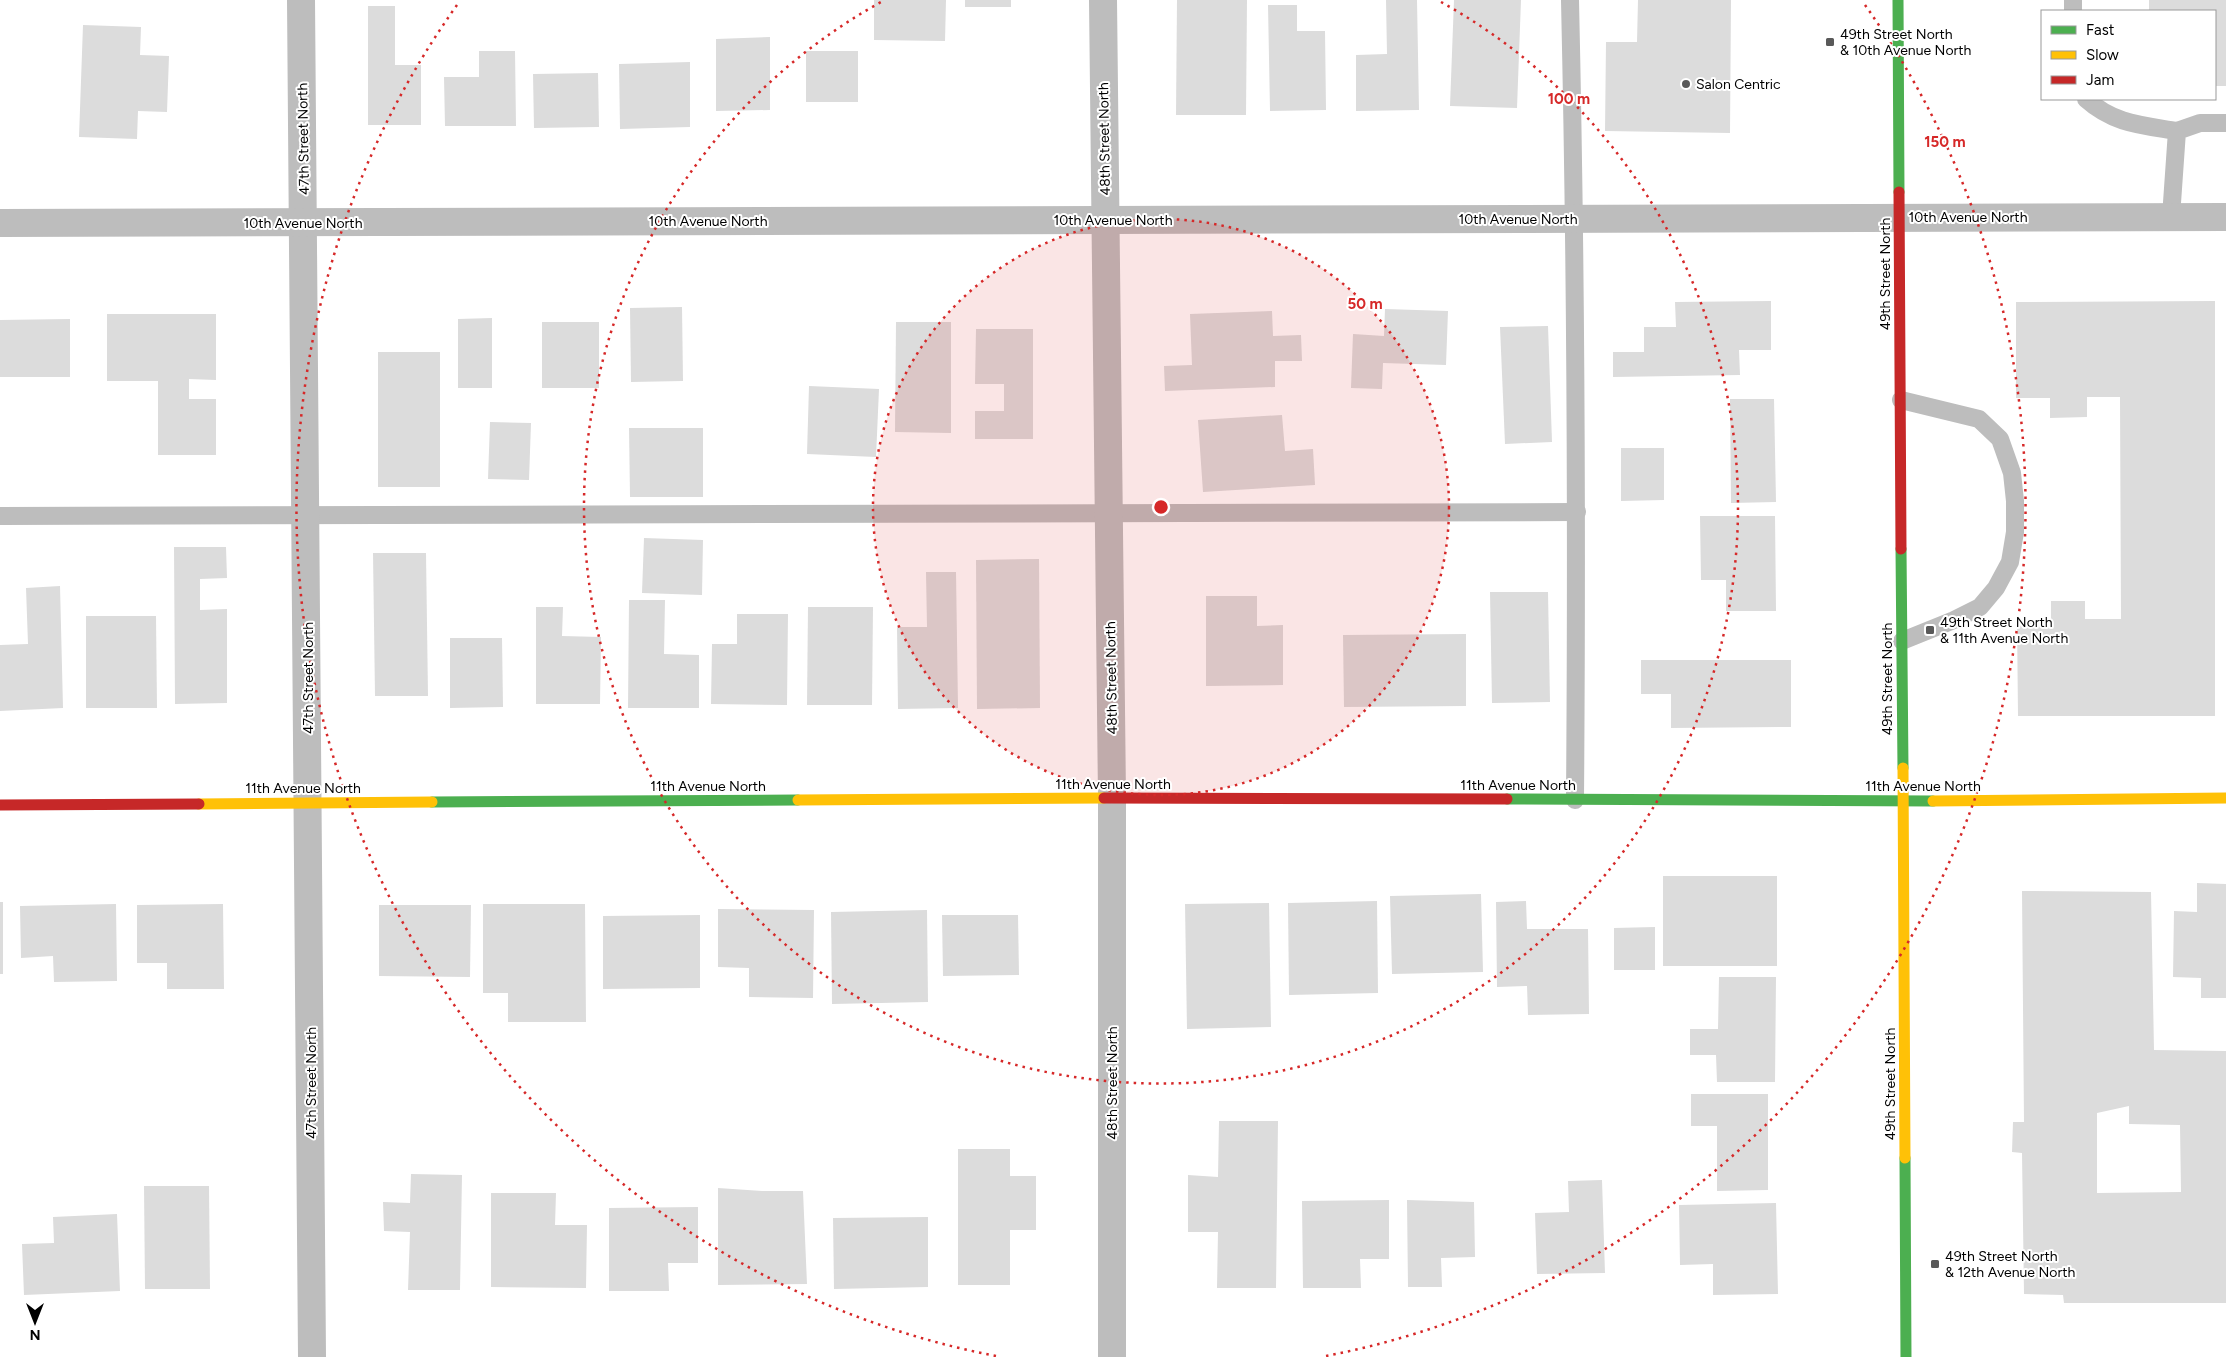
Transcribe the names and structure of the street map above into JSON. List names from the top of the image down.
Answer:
{
  "streets": {
    "street": [
      "47th Street North",
      "48th Street North",
      "10th Avenue North",
      "49th Street North",
      "11th Avenue North"
    ]
  },
  "crossings": [
    ["47th Street North", "10th Avenue North"],
    ["47th Street North", "11th Avenue North"],
    ["48th Street North", "10th Avenue North"],
    ["48th Street North", "11th Avenue North"],
    ["10th Avenue North", "49th Street North"],
    ["49th Street North", "11th Avenue North"]
  ],
  "places": {
    "transit": ["49th Street North & 10th Avenue North", "49th Street North & 11th Avenue North", "49th Street North & 12th Avenue North"],
    "other": ["Salon Centric"]
  },
  "legend": ["Fast", "Slow", "Jam"],
  "north": "bottom",
  "rings": ["100 m", "150 m", "50 m"]
}
